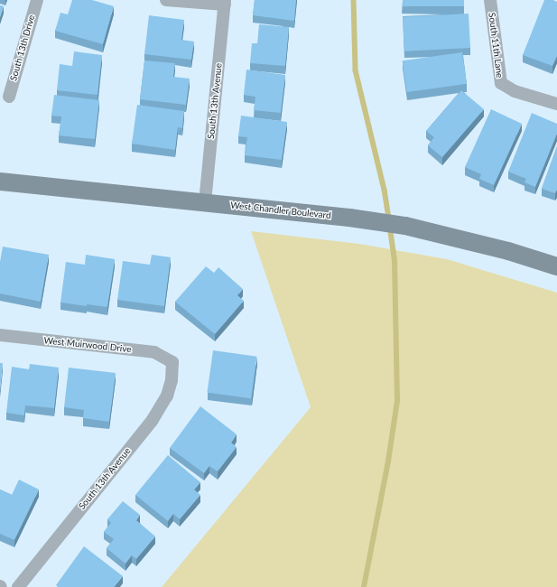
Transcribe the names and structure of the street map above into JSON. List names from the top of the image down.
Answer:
{
  "streets": {
    "main road": ["West Chandler Boulevard"],
    "street": [
      "South 11th Lane",
      "South 13th Drive",
      "South 13th Avenue",
      "West Muirwood Drive"
    ]
  },
  "crossings": [
    ["South 13th Avenue", "West Chandler Boulevard"],
    ["South 13th Avenue", "West Muirwood Drive"]
  ]
}
